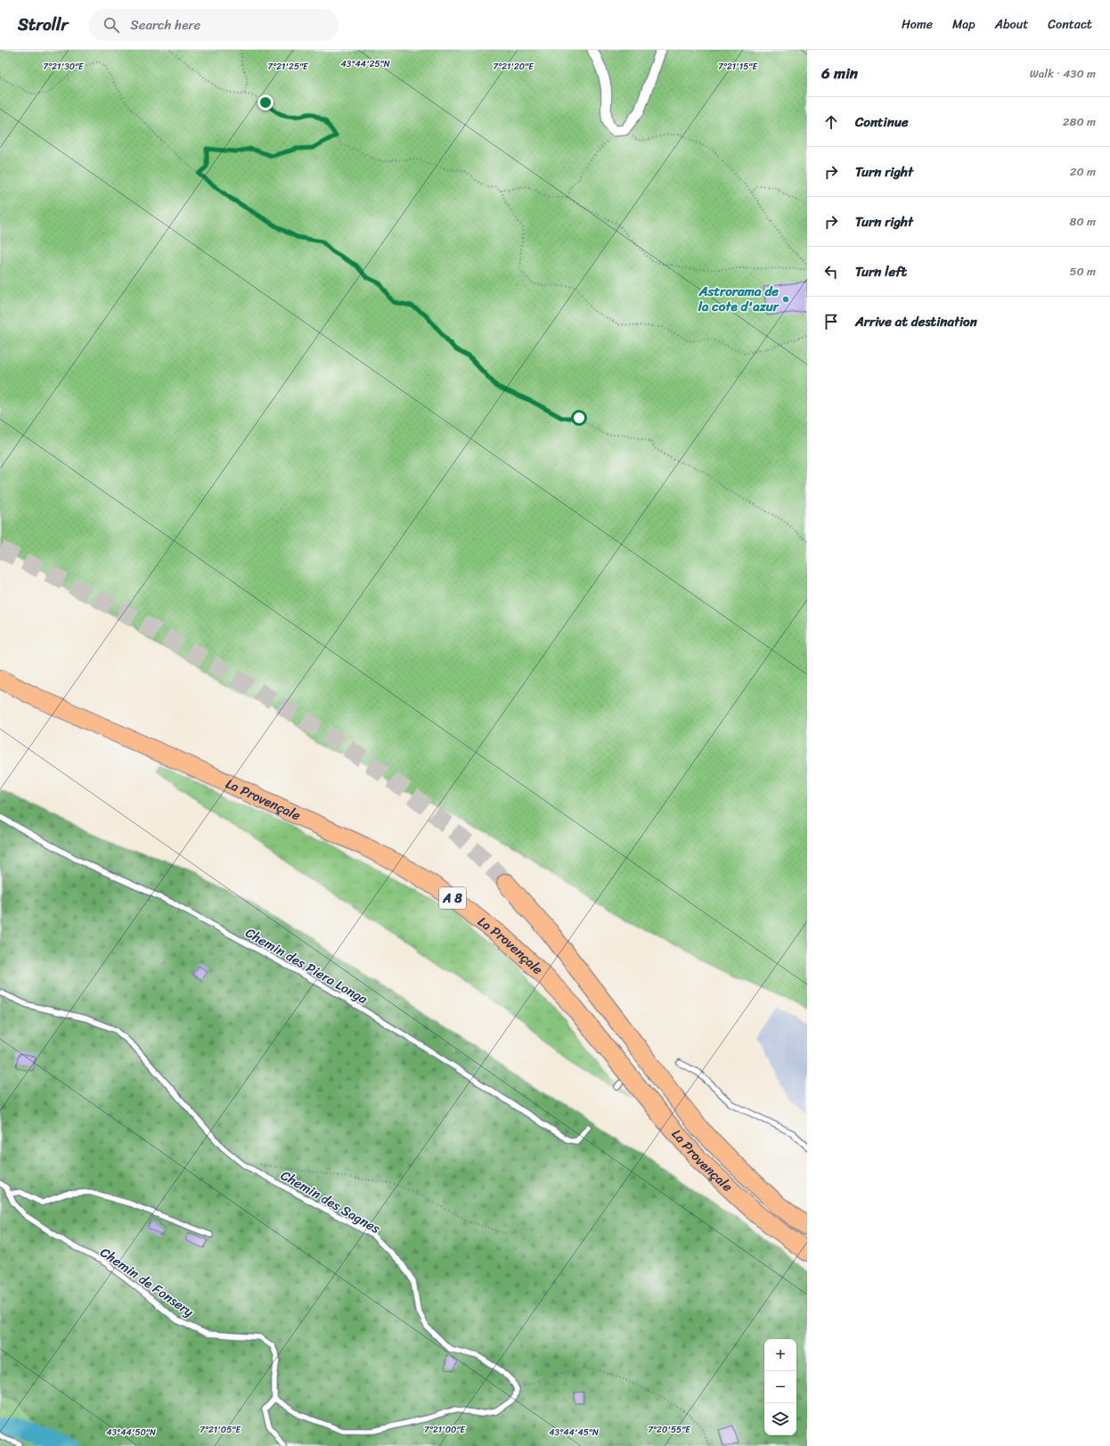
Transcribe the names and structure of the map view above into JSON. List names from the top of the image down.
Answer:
{
  "streets": {
    "highway": ["La Provençale", "A 8"],
    "lane": ["Chemin des Piera Longa", "Chemin des Sagnes", "Chemin de Fonsery"]
  },
  "places": ["Astrorama de la cote d'azur"],
  "page": {
    "header": "Strollr",
    "search": "Search here",
    "nav": [
      "Home",
      "Map",
      "About",
      "Contact"
    ],
    "heading": ["6 min", "Walk · 430 m"],
    "list": [
      ["Continue", "280 m"],
      ["Turn right", "20 m"],
      ["Turn right", "80 m"],
      ["Turn left", "50 m"],
      "Arrive at destination"
    ],
    "map_buttons": ["+", "−"]
  },
  "coordinates": [
    "43°44'25\"N",
    "7°21'30\"E",
    "7°21'25\"E",
    "7°21'20\"E",
    "7°21'15\"E",
    "7°21'05\"E",
    "7°21'00\"E",
    "7°20'55\"E",
    "43°44'50\"N",
    "43°44'45\"N"
  ]
}
